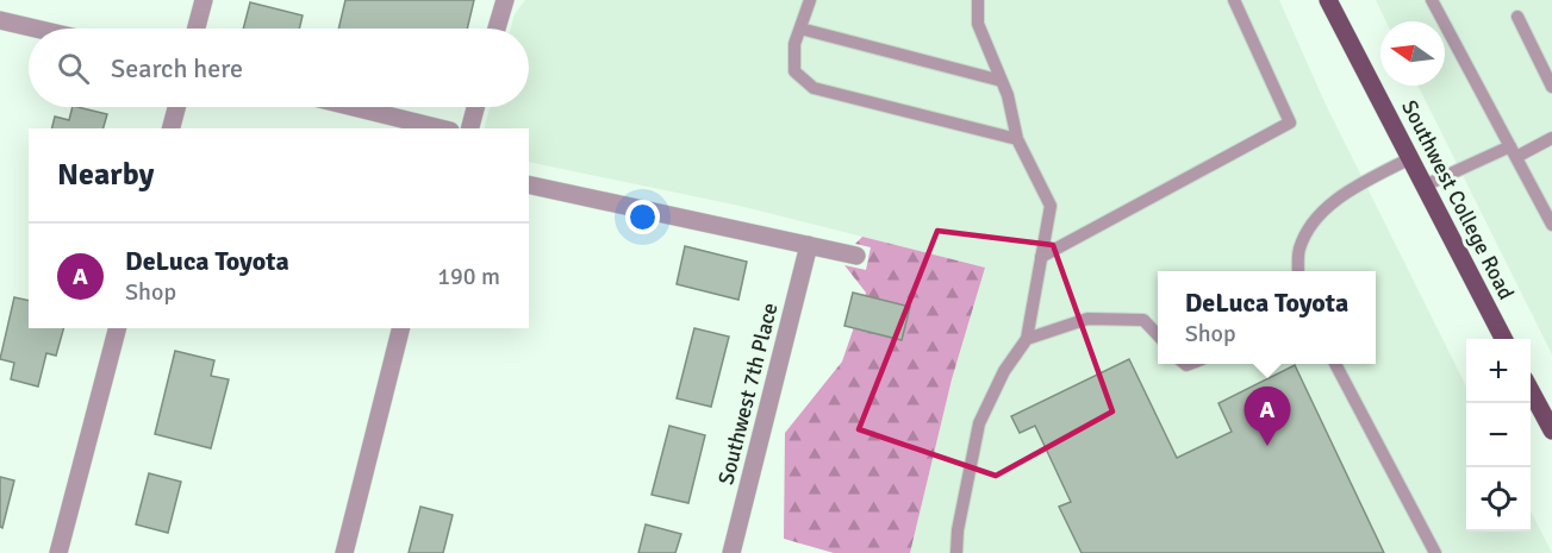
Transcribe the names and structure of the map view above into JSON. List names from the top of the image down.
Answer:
{
  "streets": {
    "main road": ["Southwest College Road"],
    "street": ["Southwest 7th Place"]
  },
  "north": "left",
  "page": {
    "search": "Search here",
    "heading": "Nearby",
    "list": [
      {
        "mark": "A",
        "name": "DeLuca Toyota",
        "note": "Shop",
        "value": "190 m"
      }
    ],
    "popup": ["DeLuca Toyota", "Shop"],
    "map_buttons": ["+", "−"],
    "pins": "A"
  }
}
